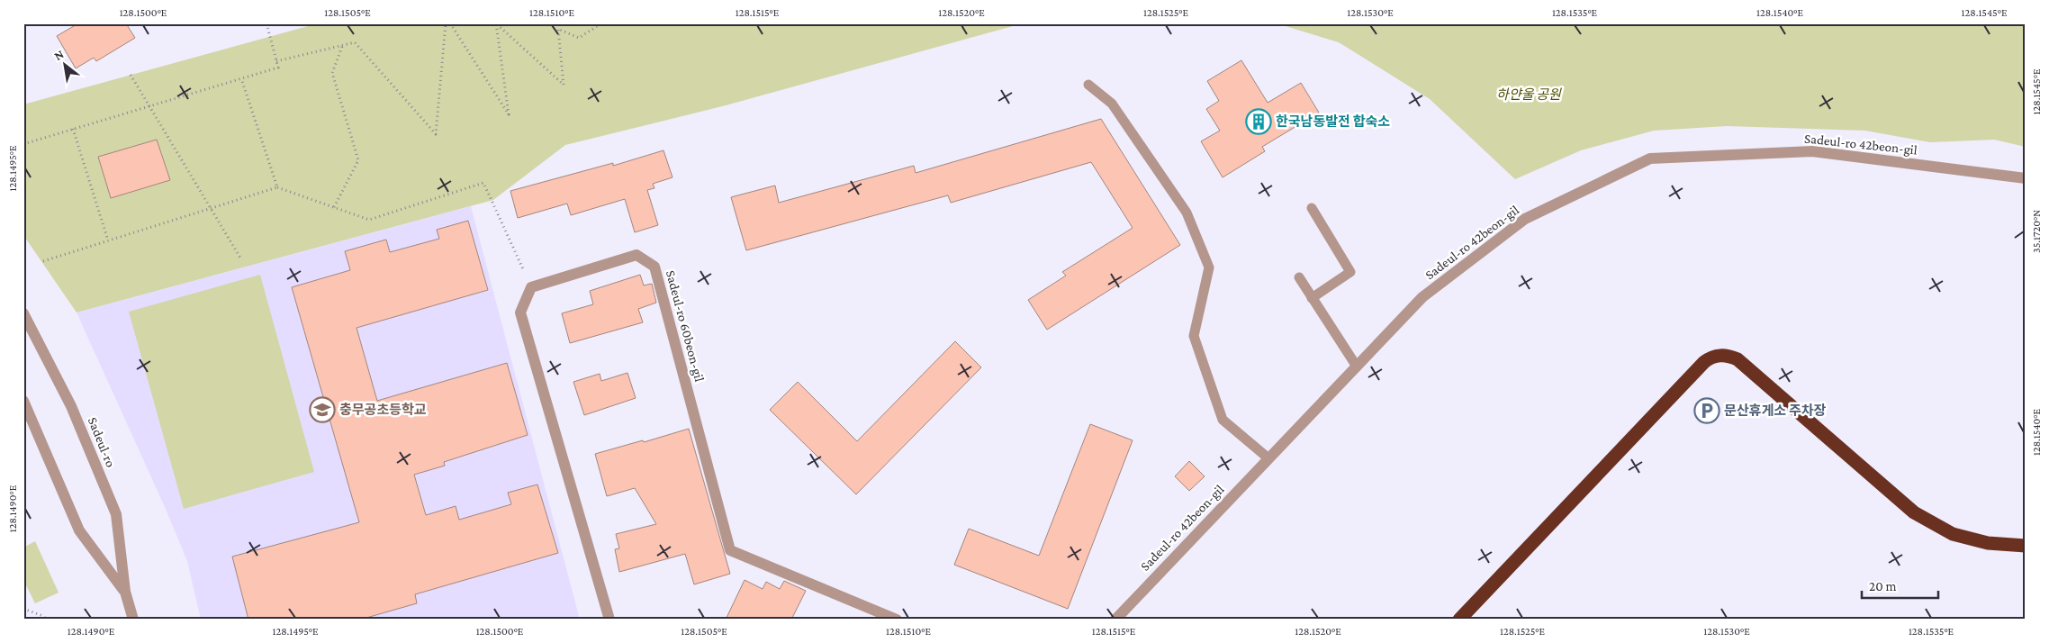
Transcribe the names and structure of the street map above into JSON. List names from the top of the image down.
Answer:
{
  "streets": {
    "street": ["Sadeul-ro 42beon-gil", "Sadeul-ro 60beon-gil", "Sadeul-ro"]
  },
  "parks": ["하얀울 공원"],
  "places": {
    "building": ["한국남동발전 합숙소"],
    "school or university": ["충무공초등학교"],
    "parking": ["문산휴게소 주차장"]
  },
  "scale_bar": "20 m",
  "north": "top left",
  "coordinates": [
    "128.1500°E",
    "128.1505°E",
    "128.1510°E",
    "128.1515°E",
    "128.1520°E",
    "128.1525°E",
    "128.1530°E",
    "128.1535°E",
    "128.1540°E",
    "128.1545°E",
    "128.1495°E",
    "35.1720°N",
    "128.1490°E"
  ]
}
